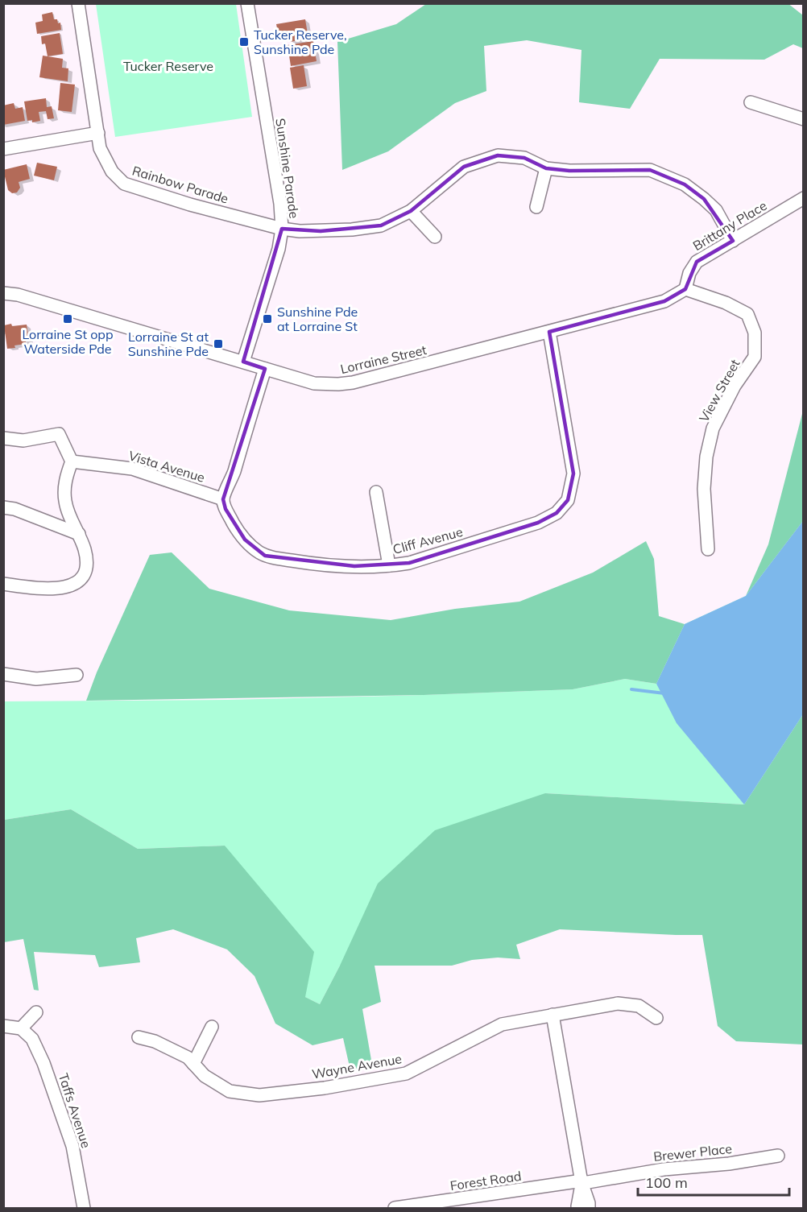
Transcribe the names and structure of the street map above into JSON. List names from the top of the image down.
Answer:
{
  "streets": {
    "street": [
      "Sunshine Parade",
      "Rainbow Parade",
      "Brittany Place",
      "Lorraine Street",
      "View Street",
      "Vista Avenue",
      "Cliff Avenue",
      "Wayne Avenue",
      "Taffs Avenue",
      "Brewer Place",
      "Forest Road"
    ]
  },
  "crossings": [
    ["Sunshine Parade", "Rainbow Parade"],
    ["Sunshine Parade", "Lorraine Street"],
    ["Rainbow Parade", "Brittany Place"],
    ["Brittany Place", "Lorraine Street"],
    ["Brittany Place", "View Street"],
    ["Lorraine Street", "View Street"],
    ["Lorraine Street", "Cliff Avenue"],
    ["Vista Avenue", "Cliff Avenue"],
    ["Brewer Place", "Forest Road"]
  ],
  "parks": ["Tucker Reserve"],
  "places": {
    "transit": [
      "Tucker Reserve, Sunshine Pde",
      "Lorraine St opp Waterside Pde",
      "Sunshine Pde at Lorraine St",
      "Lorraine St at Sunshine Pde"
    ]
  },
  "scale_bar": "100 m"
}
